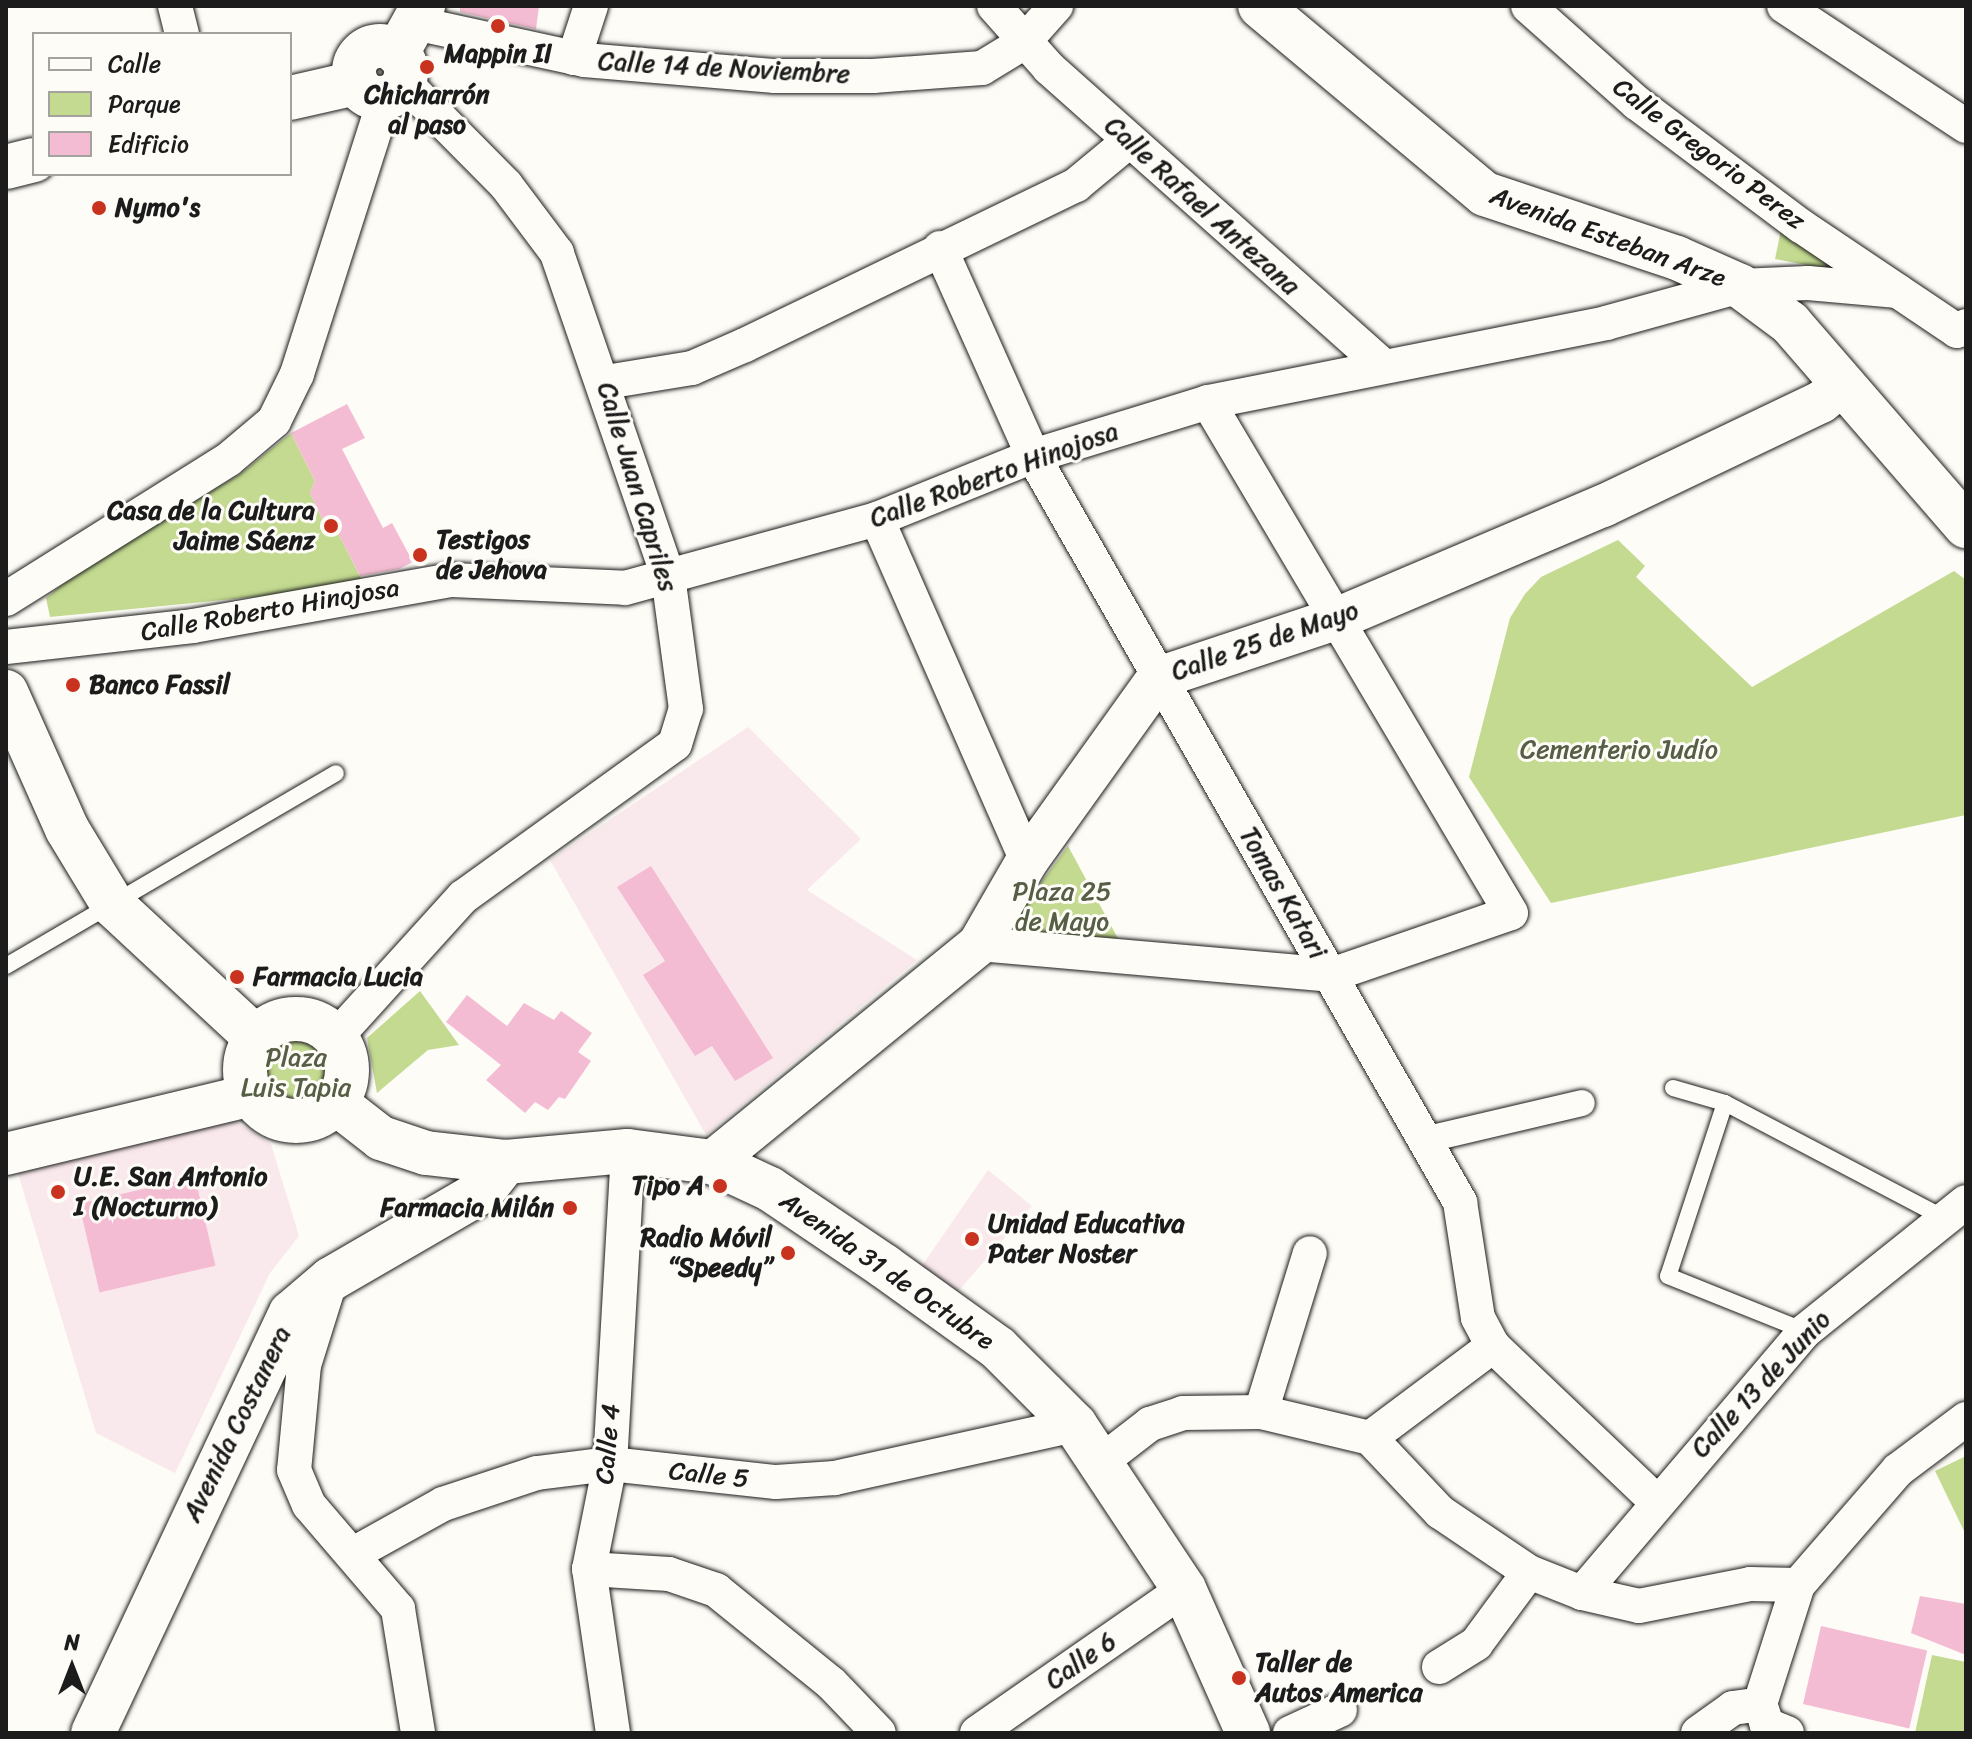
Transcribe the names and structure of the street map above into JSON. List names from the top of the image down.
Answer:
{
  "streets": {
    "main road": ["Avenida Esteban Arze", "Avenida 31 de Octubre", "Avenida Costanera"],
    "street": [
      "Calle 14 de Noviembre",
      "Calle Gregorio Perez",
      "Calle Rafael Antezana",
      "Calle Roberto Hinojosa",
      "Calle Juan Capriles",
      "Calle 25 de Mayo",
      "Tomas Katari",
      "Calle 13 de Junio",
      "Calle 4",
      "Calle 5",
      "Calle 6"
    ]
  },
  "crossings": [
    ["Calle 14 de Noviembre", "Calle Rafael Antezana"],
    ["Calle 14 de Noviembre", "Calle Juan Capriles"],
    ["Calle Gregorio Perez", "Calle Roberto Hinojosa"],
    ["Calle Rafael Antezana", "Calle Roberto Hinojosa"],
    ["Avenida Esteban Arze", "Calle Roberto Hinojosa"],
    ["Avenida Esteban Arze", "Calle 25 de Mayo"],
    ["Calle Roberto Hinojosa", "Calle Juan Capriles"],
    ["Calle Roberto Hinojosa", "Tomas Katari"],
    ["Calle Juan Capriles", "Avenida 31 de Octubre"],
    ["Calle 25 de Mayo", "Tomas Katari"],
    ["Calle 25 de Mayo", "Avenida 31 de Octubre"],
    ["Tomas Katari", "Calle 13 de Junio"],
    ["Avenida 31 de Octubre", "Avenida Costanera"],
    ["Avenida 31 de Octubre", "Calle 4"],
    ["Avenida 31 de Octubre", "Calle 5"],
    ["Avenida 31 de Octubre", "Calle 6"],
    ["Calle 4", "Calle 5"]
  ],
  "parks": ["Cementerio Judío", "Plaza 25 de Mayo", "Plaza Luis Tapia"],
  "places": [
    "Mappin II",
    "Chicharrón al paso",
    "Nymo's",
    "Casa de la Cultura Jaime Sáenz",
    "Testigos de Jehova",
    "Banco Fassil",
    "Farmacia Lucia",
    "Tipo A",
    "U.E. San Antonio I (Nocturno)",
    "Farmacia Milán",
    "Unidad Educativa Pater Noster",
    "Radio Móvil “Speedy”",
    "Taller de Autos America"
  ],
  "legend": ["Calle", "Parque", "Edificio"],
  "north": "top"
}
